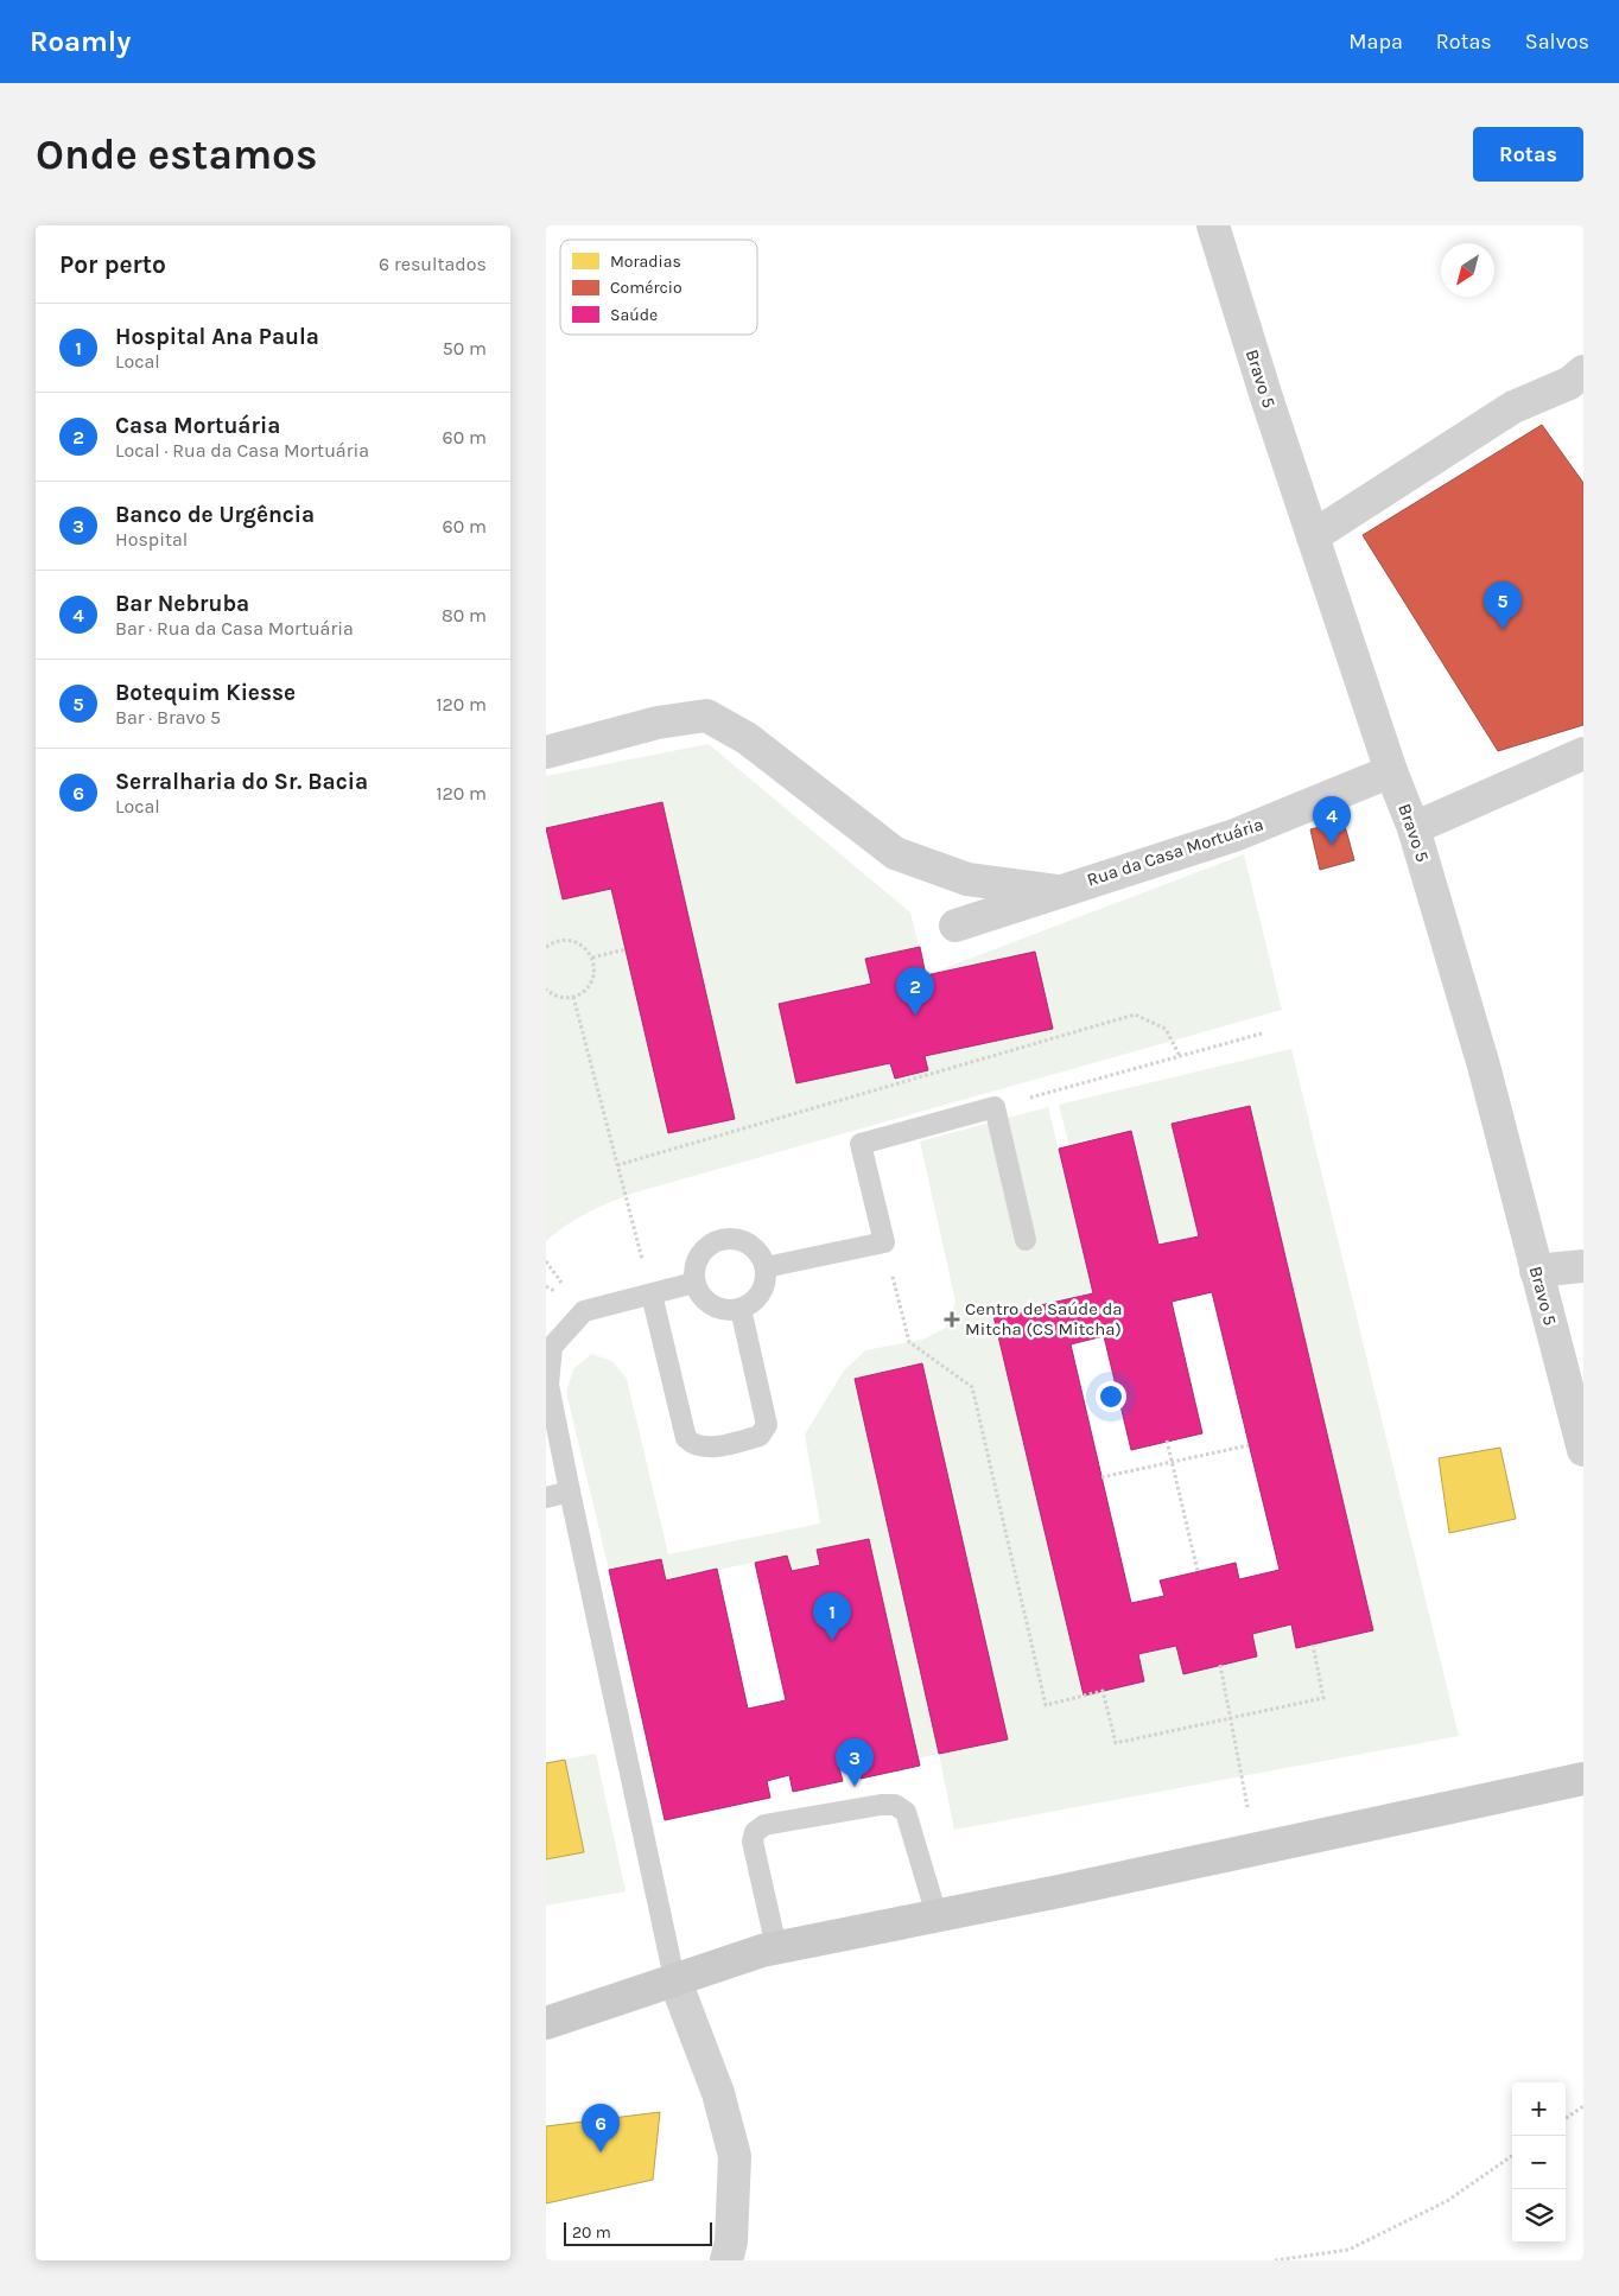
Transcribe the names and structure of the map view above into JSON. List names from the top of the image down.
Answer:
{
  "streets": {
    "street": ["Bravo 5", "Rua da Casa Mortuária"]
  },
  "crossings": [
    ["Bravo 5", "Rua da Casa Mortuária"]
  ],
  "places": {
    "health": ["Centro de Saúde da Mitcha (CS Mitcha)"]
  },
  "legend": ["Moradias", "Comércio", "Saúde"],
  "scale_bar": "20 m",
  "north": "bottom left",
  "page": {
    "header": "Roamly",
    "nav": ["Mapa", "Rotas", "Salvos"],
    "buttons": "Rotas",
    "title": "Onde estamos",
    "heading": ["Por perto", "6 resultados"],
    "list": [
      {
        "mark": "1",
        "name": "Hospital Ana Paula",
        "note": "Local",
        "value": "50 m"
      },
      {
        "mark": "2",
        "name": "Casa Mortuária",
        "note": "Local · Rua da Casa Mortuária",
        "value": "60 m"
      },
      {
        "mark": "3",
        "name": "Banco de Urgência",
        "note": "Hospital",
        "value": "60 m"
      },
      {
        "mark": "4",
        "name": "Bar Nebruba",
        "note": "Bar · Rua da Casa Mortuária",
        "value": "80 m"
      },
      {
        "mark": "5",
        "name": "Botequim Kiesse",
        "note": "Bar · Bravo 5",
        "value": "120 m"
      },
      {
        "mark": "6",
        "name": "Serralharia do Sr. Bacia",
        "note": "Local",
        "value": "120 m"
      }
    ],
    "pins": [
      "5",
      "4",
      "2",
      "1",
      "3",
      "6"
    ],
    "map_buttons": ["+", "−"],
    "scale": "20 m"
  }
}
